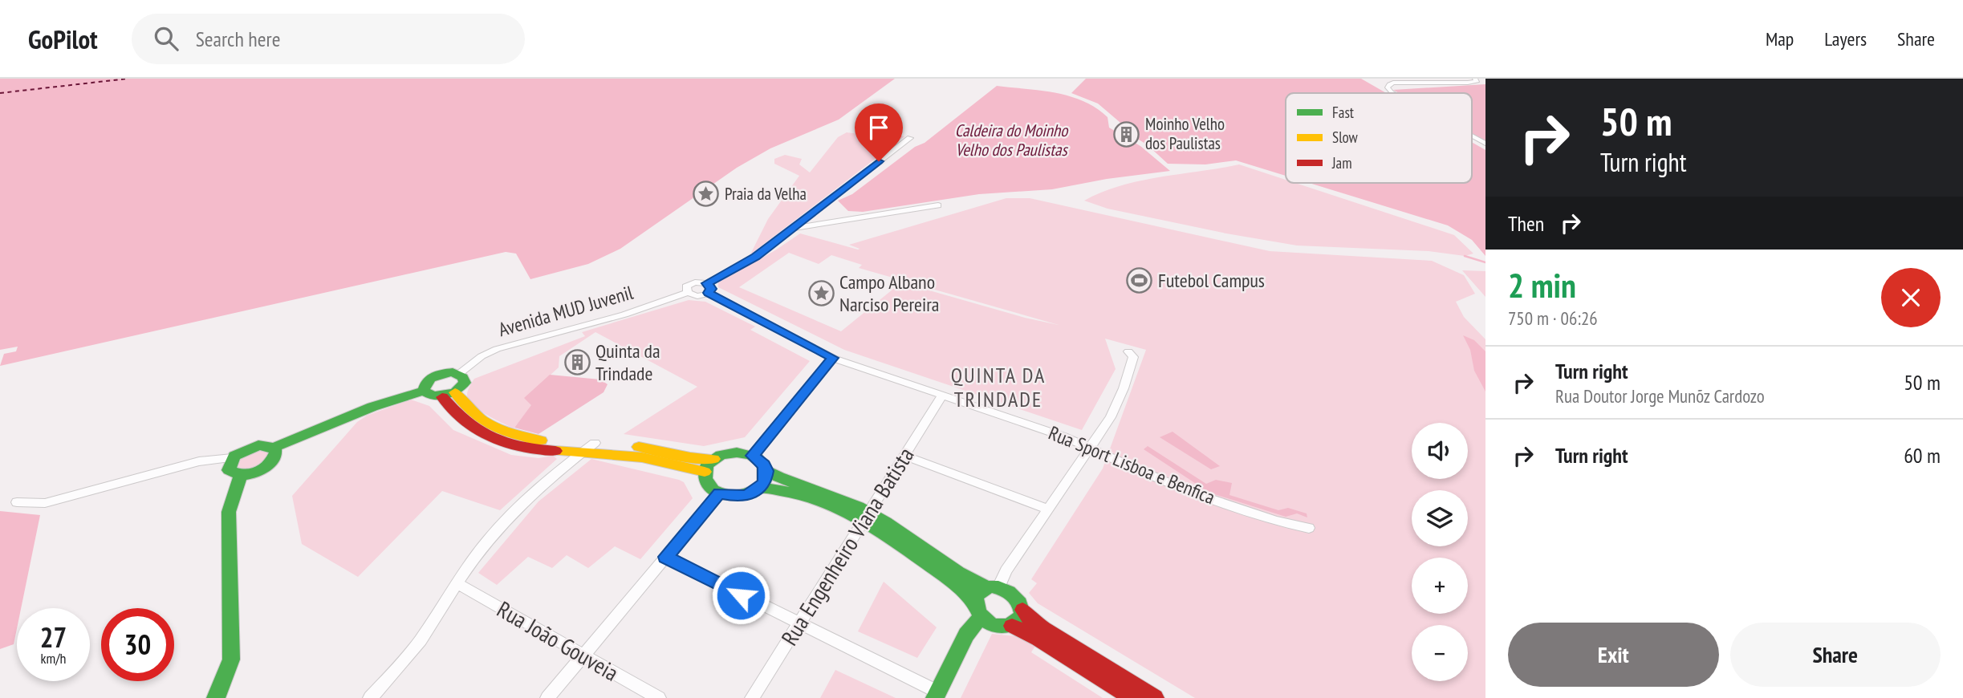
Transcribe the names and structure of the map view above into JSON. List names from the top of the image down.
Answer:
{
  "streets": {
    "street": [
      "Avenida MUD Juvenil",
      "Rua Sport Lisboa e Benfica",
      "Rua Engenheiro Viana Batista",
      "Rua João Gouveia"
    ]
  },
  "crossings": [
    ["Rua Sport Lisboa e Benfica", "Rua Engenheiro Viana Batista"]
  ],
  "districts": ["QUINTA DA TRINDADE"],
  "water": ["Caldeira do Moinho Velho dos Paulistas"],
  "places": {
    "building": ["Moinho Velho dos Paulistas", "Quinta da Trindade"],
    "place": ["Praia da Velha", "Campo Albano Narciso Pereira"],
    "sports": ["Futebol Campus"]
  },
  "legend": ["Fast", "Slow", "Jam"],
  "page": {
    "header": "GoPilot",
    "search": "Search here",
    "nav": ["Map", "Layers", "Share"],
    "turn": ["50 m", "Turn right"],
    "then": "Then",
    "heading": ["2 min", "750 m · 06:26"],
    "list": [
      {
        "name": "Turn right",
        "note": "Rua Doutor Jorge Munõz Cardozo",
        "value": "50 m"
      },
      {
        "name": "Turn right",
        "value": "60 m"
      }
    ],
    "map_buttons": ["+", "−"],
    "speed": "27 km/h",
    "limit": "30",
    "buttons": ["Exit", "Share"]
  }
}
